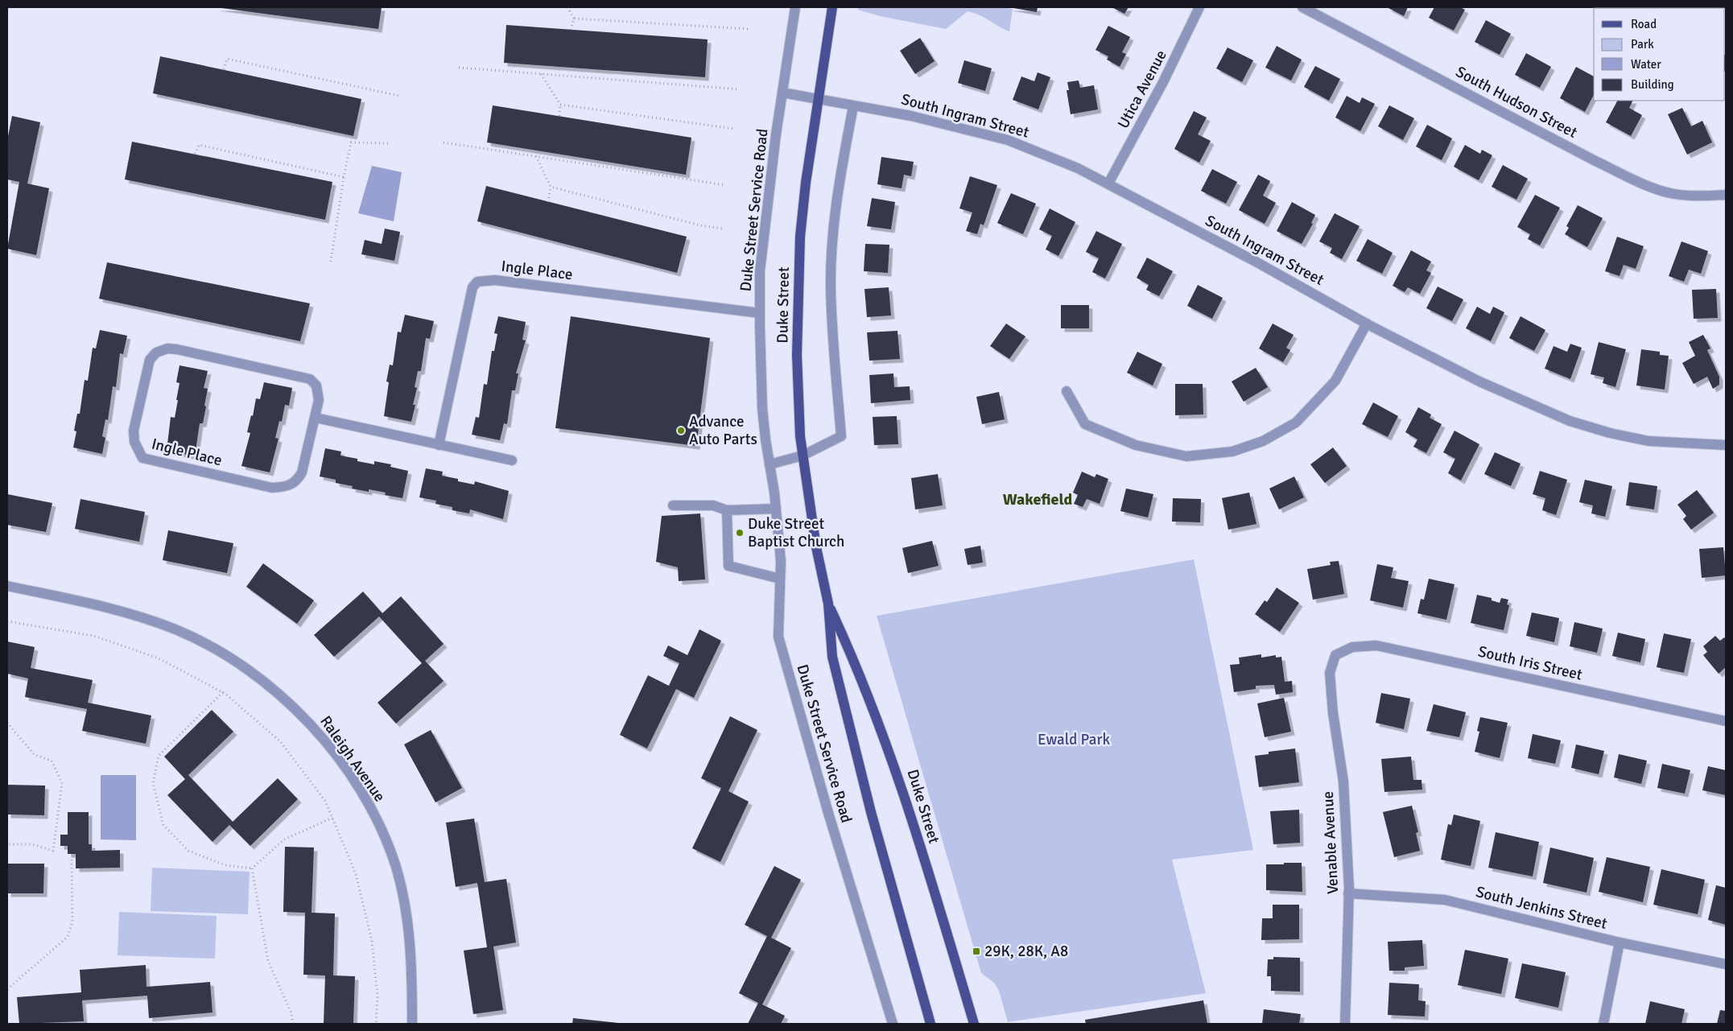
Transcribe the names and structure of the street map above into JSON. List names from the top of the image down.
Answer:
{
  "streets": {
    "main road": ["Duke Street"],
    "street": [
      "Utica Avenue",
      "South Hudson Street",
      "South Ingram Street",
      "Duke Street Service Road",
      "Ingle Place",
      "South Iris Street",
      "Raleigh Avenue",
      "Venable Avenue",
      "South Jenkins Street"
    ]
  },
  "crossings": [
    ["Utica Avenue", "South Ingram Street"],
    ["South Ingram Street", "Duke Street Service Road"],
    ["South Ingram Street", "Duke Street"],
    ["Duke Street Service Road", "Ingle Place"],
    ["South Iris Street", "Venable Avenue"],
    ["Venable Avenue", "South Jenkins Street"]
  ],
  "districts": ["Wakefield"],
  "parks": ["Ewald Park"],
  "places": {
    "other": ["Advance Auto Parts", "Duke Street Baptist Church"],
    "transit": ["29K, 28K, A8"]
  },
  "legend": [
    "Road",
    "Park",
    "Water",
    "Building"
  ]
}
